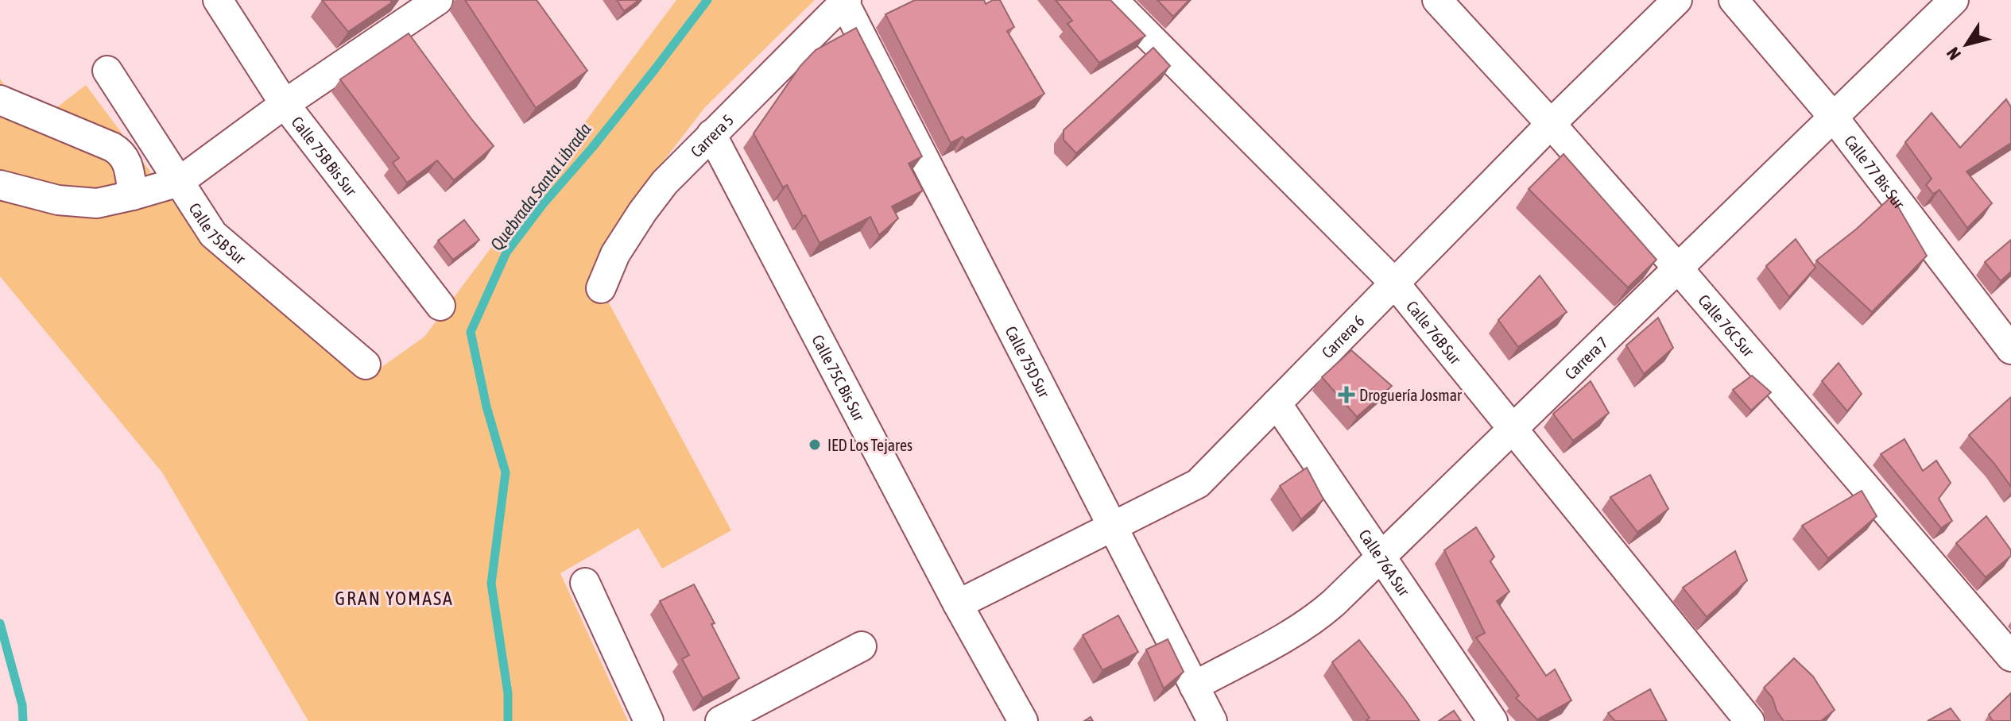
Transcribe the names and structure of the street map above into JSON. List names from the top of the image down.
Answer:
{
  "streets": {
    "street": [
      "Carrera 5",
      "Calle 75B Bis Sur",
      "Calle 77 Bis Sur",
      "Calle 75B Sur",
      "Calle 76C Sur",
      "Calle 76B Sur",
      "Carrera 6",
      "Carrera 7",
      "Calle 75D Sur",
      "Calle 75C Bis Sur",
      "Calle 76A Sur"
    ]
  },
  "crossings": [
    ["Carrera 5", "Calle 75D Sur"],
    ["Carrera 5", "Calle 75C Bis Sur"],
    ["Calle 77 Bis Sur", "Carrera 7"],
    ["Calle 76C Sur", "Carrera 6"],
    ["Calle 76C Sur", "Carrera 7"],
    ["Calle 76B Sur", "Carrera 6"],
    ["Calle 76B Sur", "Carrera 7"],
    ["Carrera 6", "Calle 75D Sur"],
    ["Carrera 6", "Calle 75C Bis Sur"],
    ["Carrera 6", "Calle 76A Sur"],
    ["Carrera 7", "Calle 75D Sur"],
    ["Carrera 7", "Calle 76A Sur"]
  ],
  "districts": ["GRAN YOMASA"],
  "water": ["Quebrada Santa Librada"],
  "places": {
    "health": ["Droguería Josmar"],
    "other": ["IED Los Tejares"]
  },
  "north": "bottom left"
}
